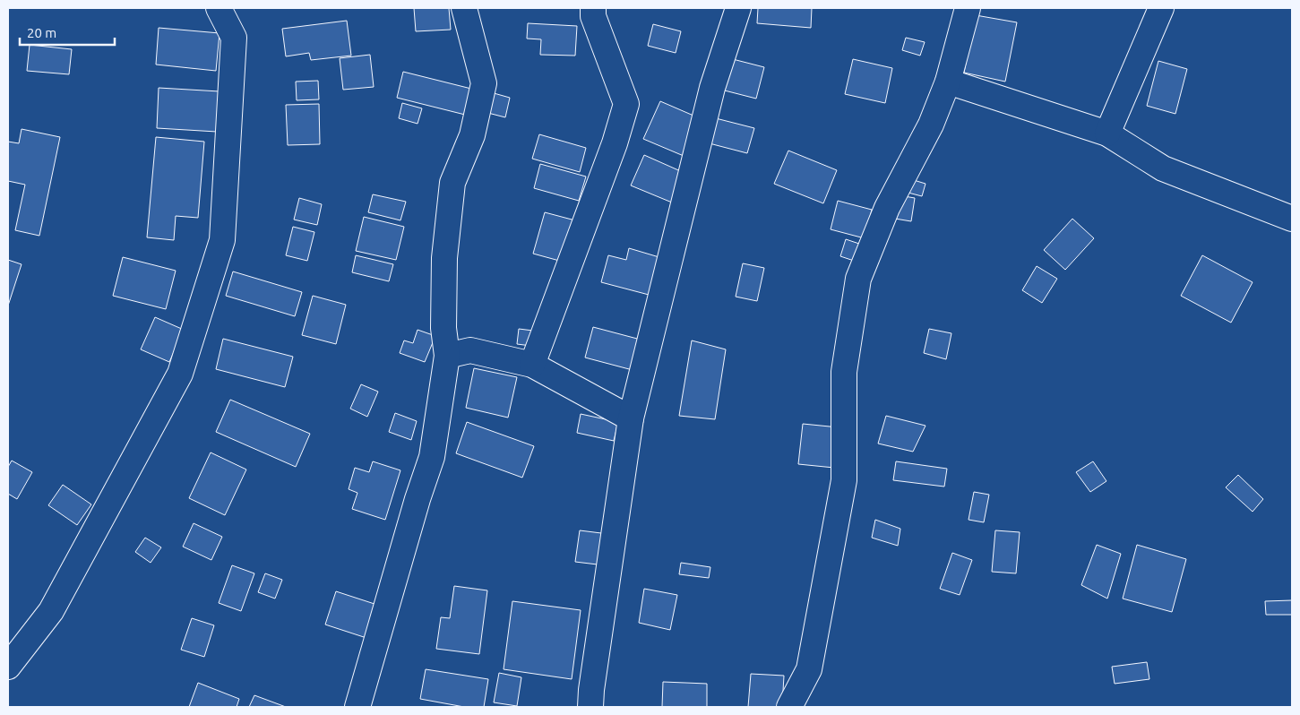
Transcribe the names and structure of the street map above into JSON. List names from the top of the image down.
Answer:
{
  "scale_bar": "20 m"
}
